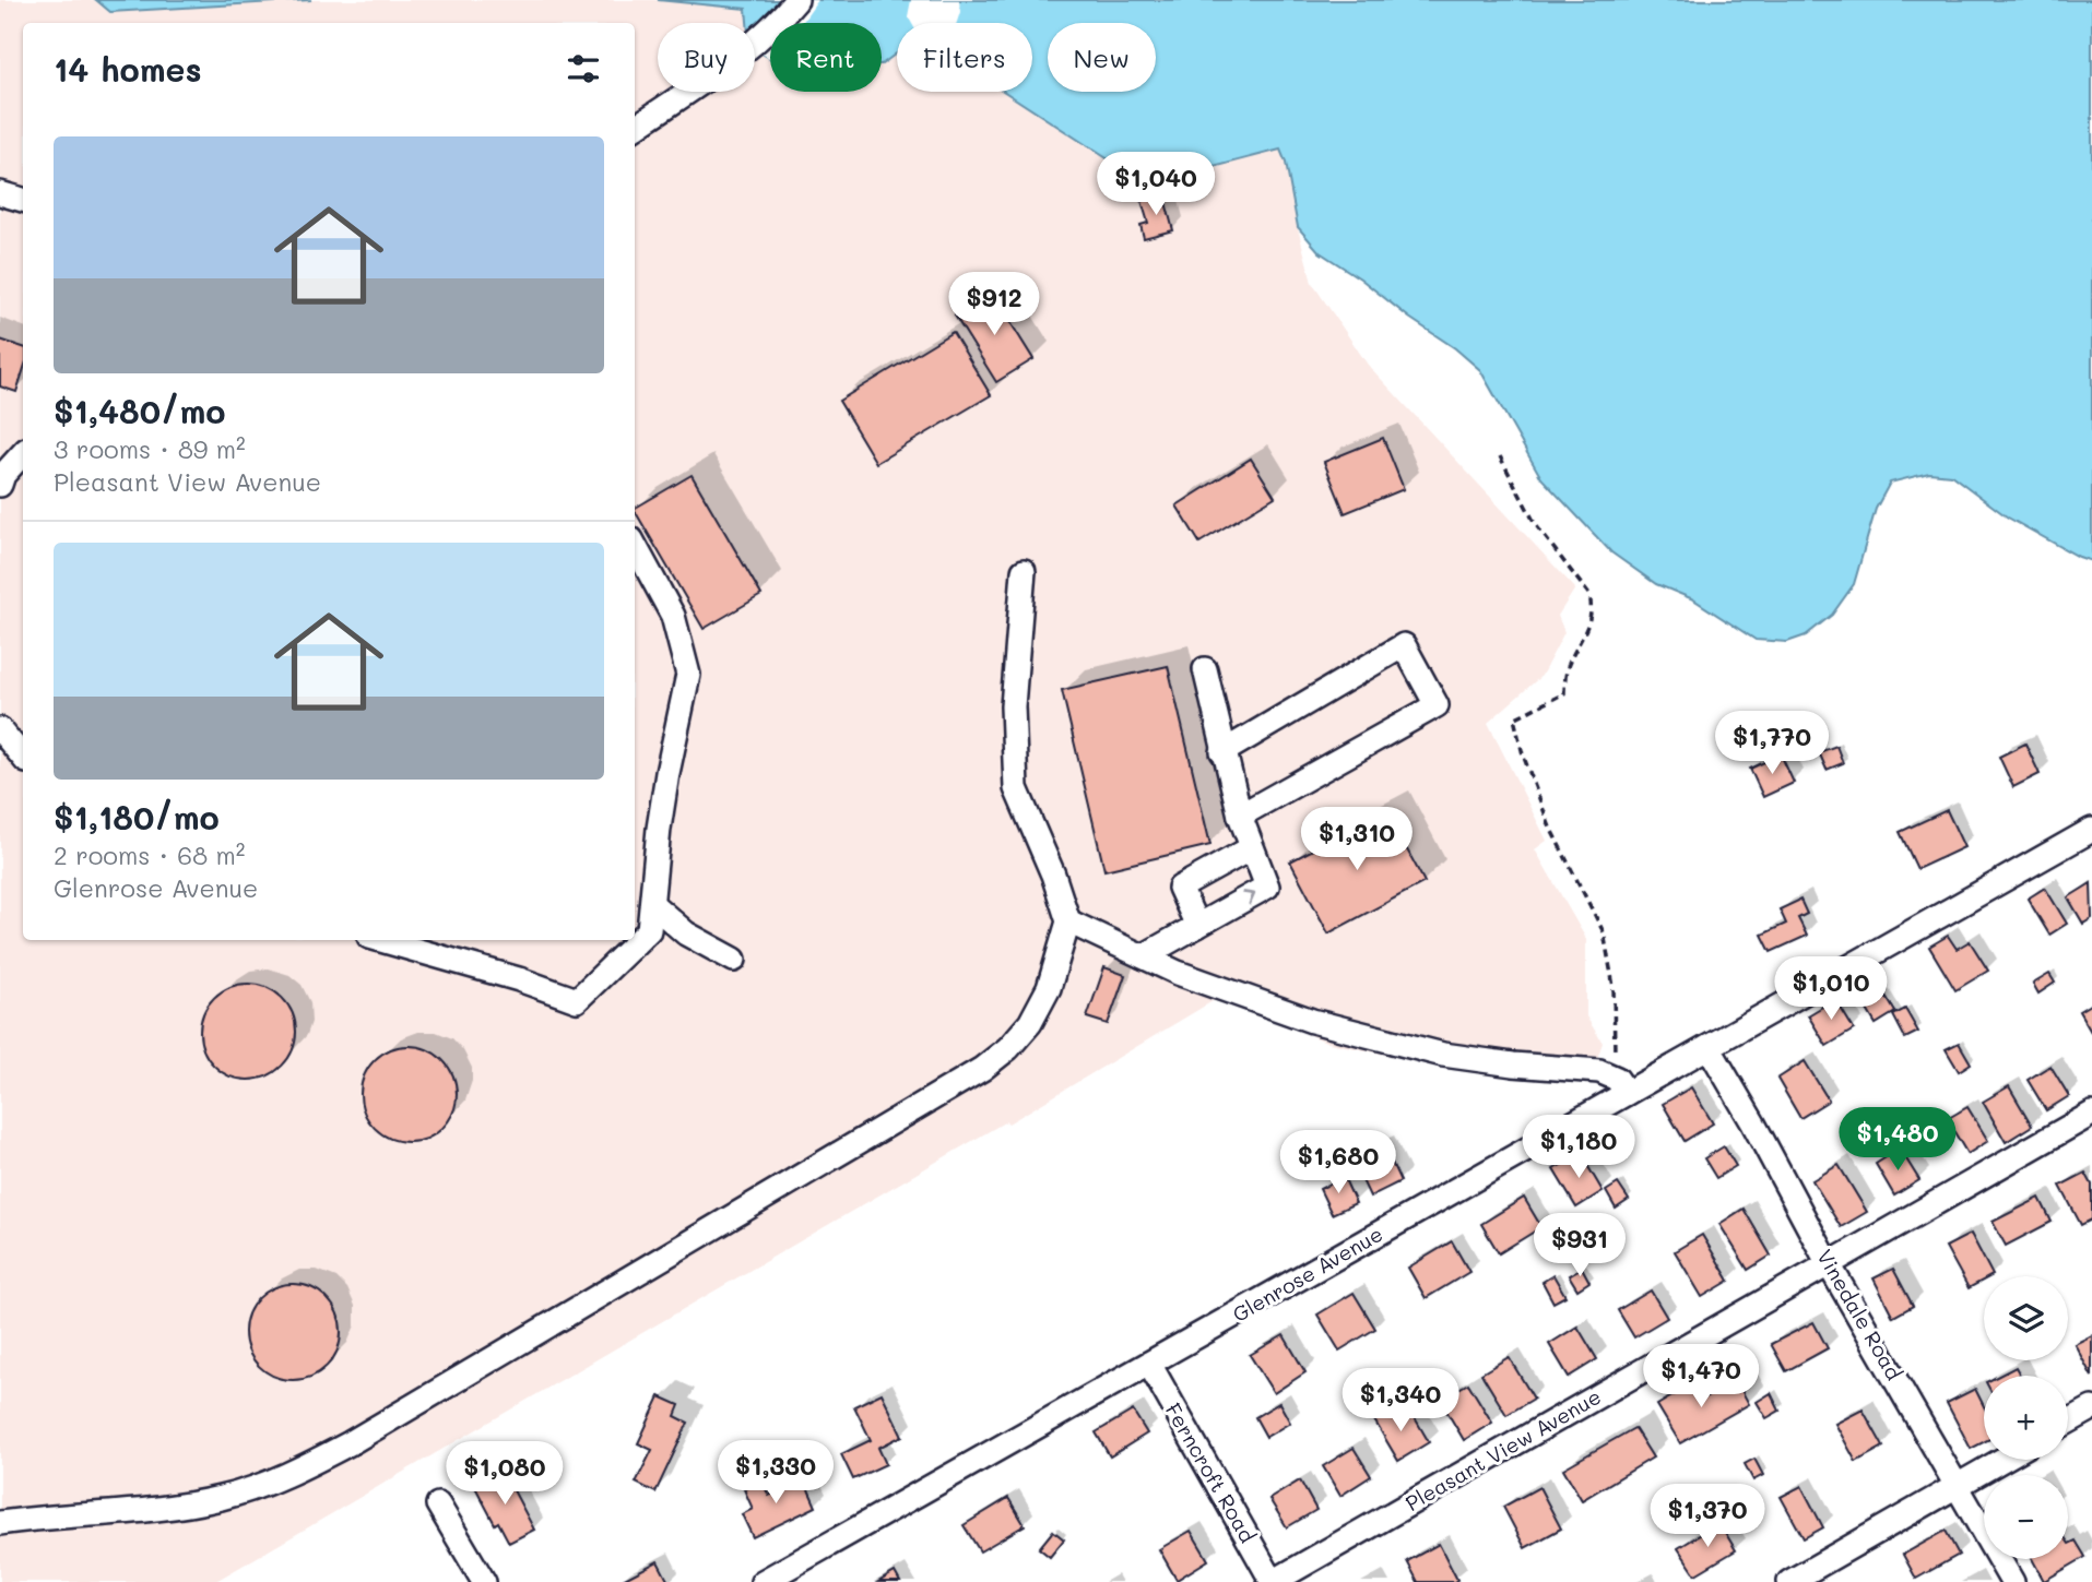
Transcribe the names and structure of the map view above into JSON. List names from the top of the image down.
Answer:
{
  "streets": {
    "street": [
      "Glenrose Avenue",
      "Vinedale Road",
      "Pleasant View Avenue",
      "Ferncroft Road"
    ]
  },
  "crossings": [
    ["Glenrose Avenue", "Vinedale Road"],
    ["Glenrose Avenue", "Ferncroft Road"],
    ["Vinedale Road", "Pleasant View Avenue"],
    ["Pleasant View Avenue", "Ferncroft Road"]
  ],
  "page": {
    "chip": [
      "Buy",
      "Rent",
      "Filters",
      "New"
    ],
    "heading": "14 homes",
    "list": [
      {
        "name": "$1,480/mo",
        "note": "3 rooms · 89 m² · Pleasant View Avenue"
      },
      {
        "name": "$1,180/mo",
        "note": "2 rooms · 68 m² · Glenrose Avenue"
      }
    ],
    "price": [
      "$1,040",
      "$912",
      "$1,770",
      "$1,310",
      "$1,010",
      "$1,480",
      "$1,180",
      "$1,680",
      "$931",
      "$1,470",
      "$1,340",
      "$1,330",
      "$1,080",
      "$1,370"
    ],
    "map_buttons": ["+", "−"]
  }
}
